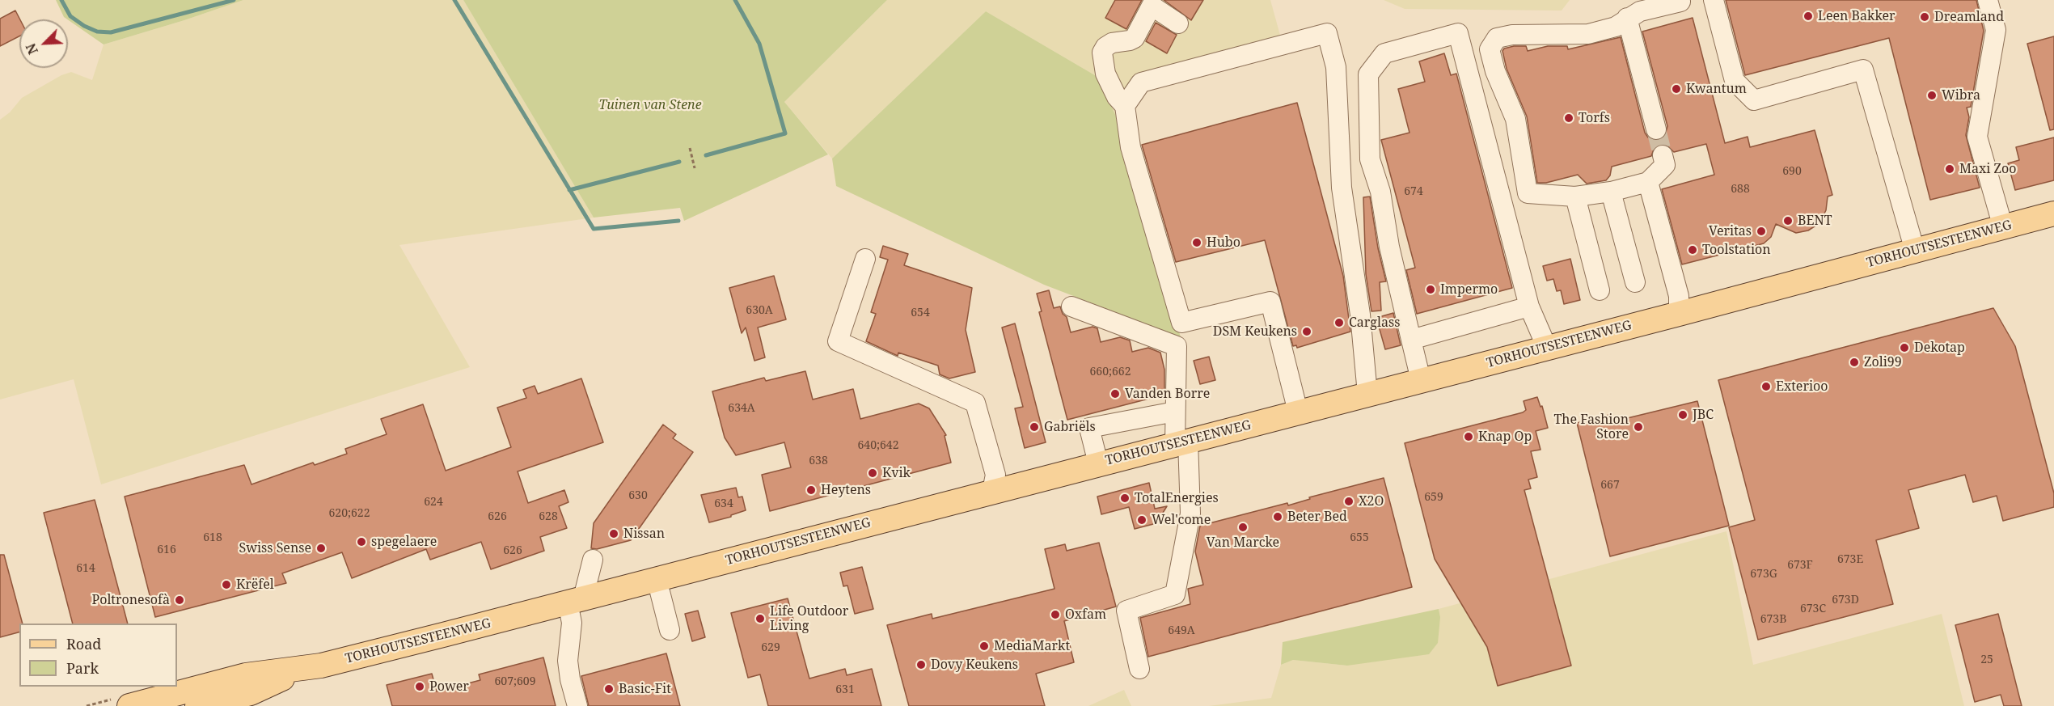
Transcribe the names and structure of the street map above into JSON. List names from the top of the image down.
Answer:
{
  "streets": {
    "main road": ["TORHOUTSESTEENWEG"]
  },
  "parks": ["Tuinen van Stene"],
  "places": [
    "Leen Bakker",
    "Dreamland",
    "Kwantum",
    "Wibra",
    "Torfs",
    "Maxi Zoo",
    "BENT",
    "Veritas",
    "Hubo",
    "Toolstation",
    "Impermo",
    "Carglass",
    "DSM Keukens",
    "Dekotap",
    "Zoli99",
    "Exterioo",
    "Vanden Borre",
    "JBC",
    "Gabriëls",
    "The Fashion Store",
    "Knap Op",
    "Kvik",
    "Heytens",
    "TotalEnergies",
    "X2O",
    "Beter Bed",
    "Wel'come",
    "Van Marcke",
    "Nissan",
    "spegelaere",
    "Swiss Sense",
    "Krëfel",
    "Poltronesofà",
    "Oxfam",
    "Life Outdoor Living",
    "MediaMarkt",
    "Dovy Keukens",
    "Power",
    "Basic-Fit"
  ],
  "house_numbers": [
    "690",
    "688",
    "674",
    "630A",
    "654",
    "660;662",
    "634A",
    "640;642",
    "638",
    "667",
    "630",
    "659",
    "624",
    "634",
    "620;622",
    "626",
    "628",
    "618",
    "655",
    "616",
    "626",
    "673E",
    "673F",
    "614",
    "673G",
    "673D",
    "673C",
    "673B",
    "649A",
    "629",
    "25",
    "607;609",
    "631"
  ],
  "legend": ["Road", "Park"],
  "north": "bottom left"
}
